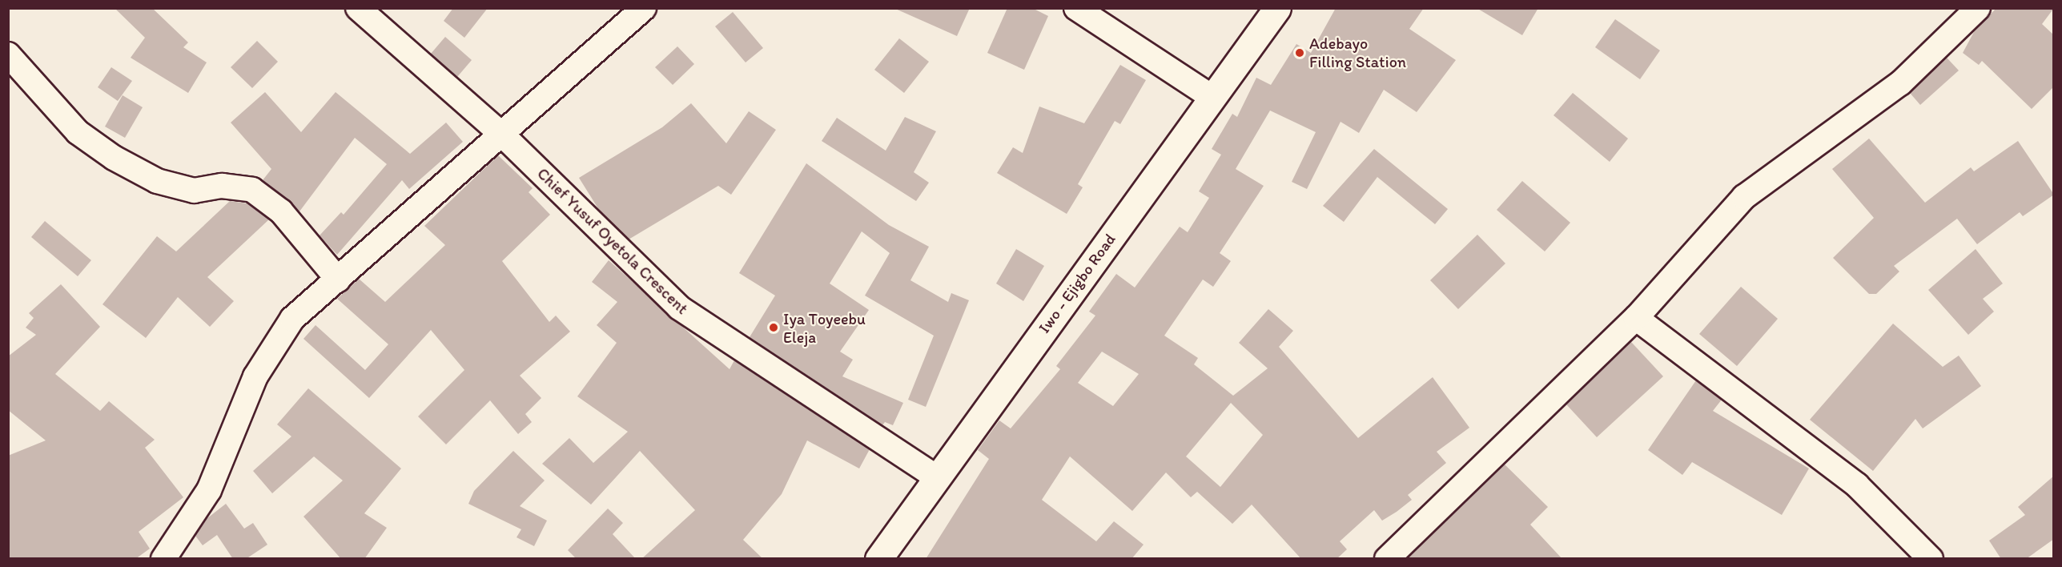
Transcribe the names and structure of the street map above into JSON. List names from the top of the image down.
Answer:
{
  "streets": {
    "main road": ["Iwo - Ejigbo Road"],
    "street": ["Chief Yusuf Oyetola Crescent"]
  },
  "crossings": [
    ["Chief Yusuf Oyetola Crescent", "Iwo - Ejigbo Road"]
  ],
  "places": ["Adebayo Filling Station", "Iya Toyeebu Eleja"]
}
